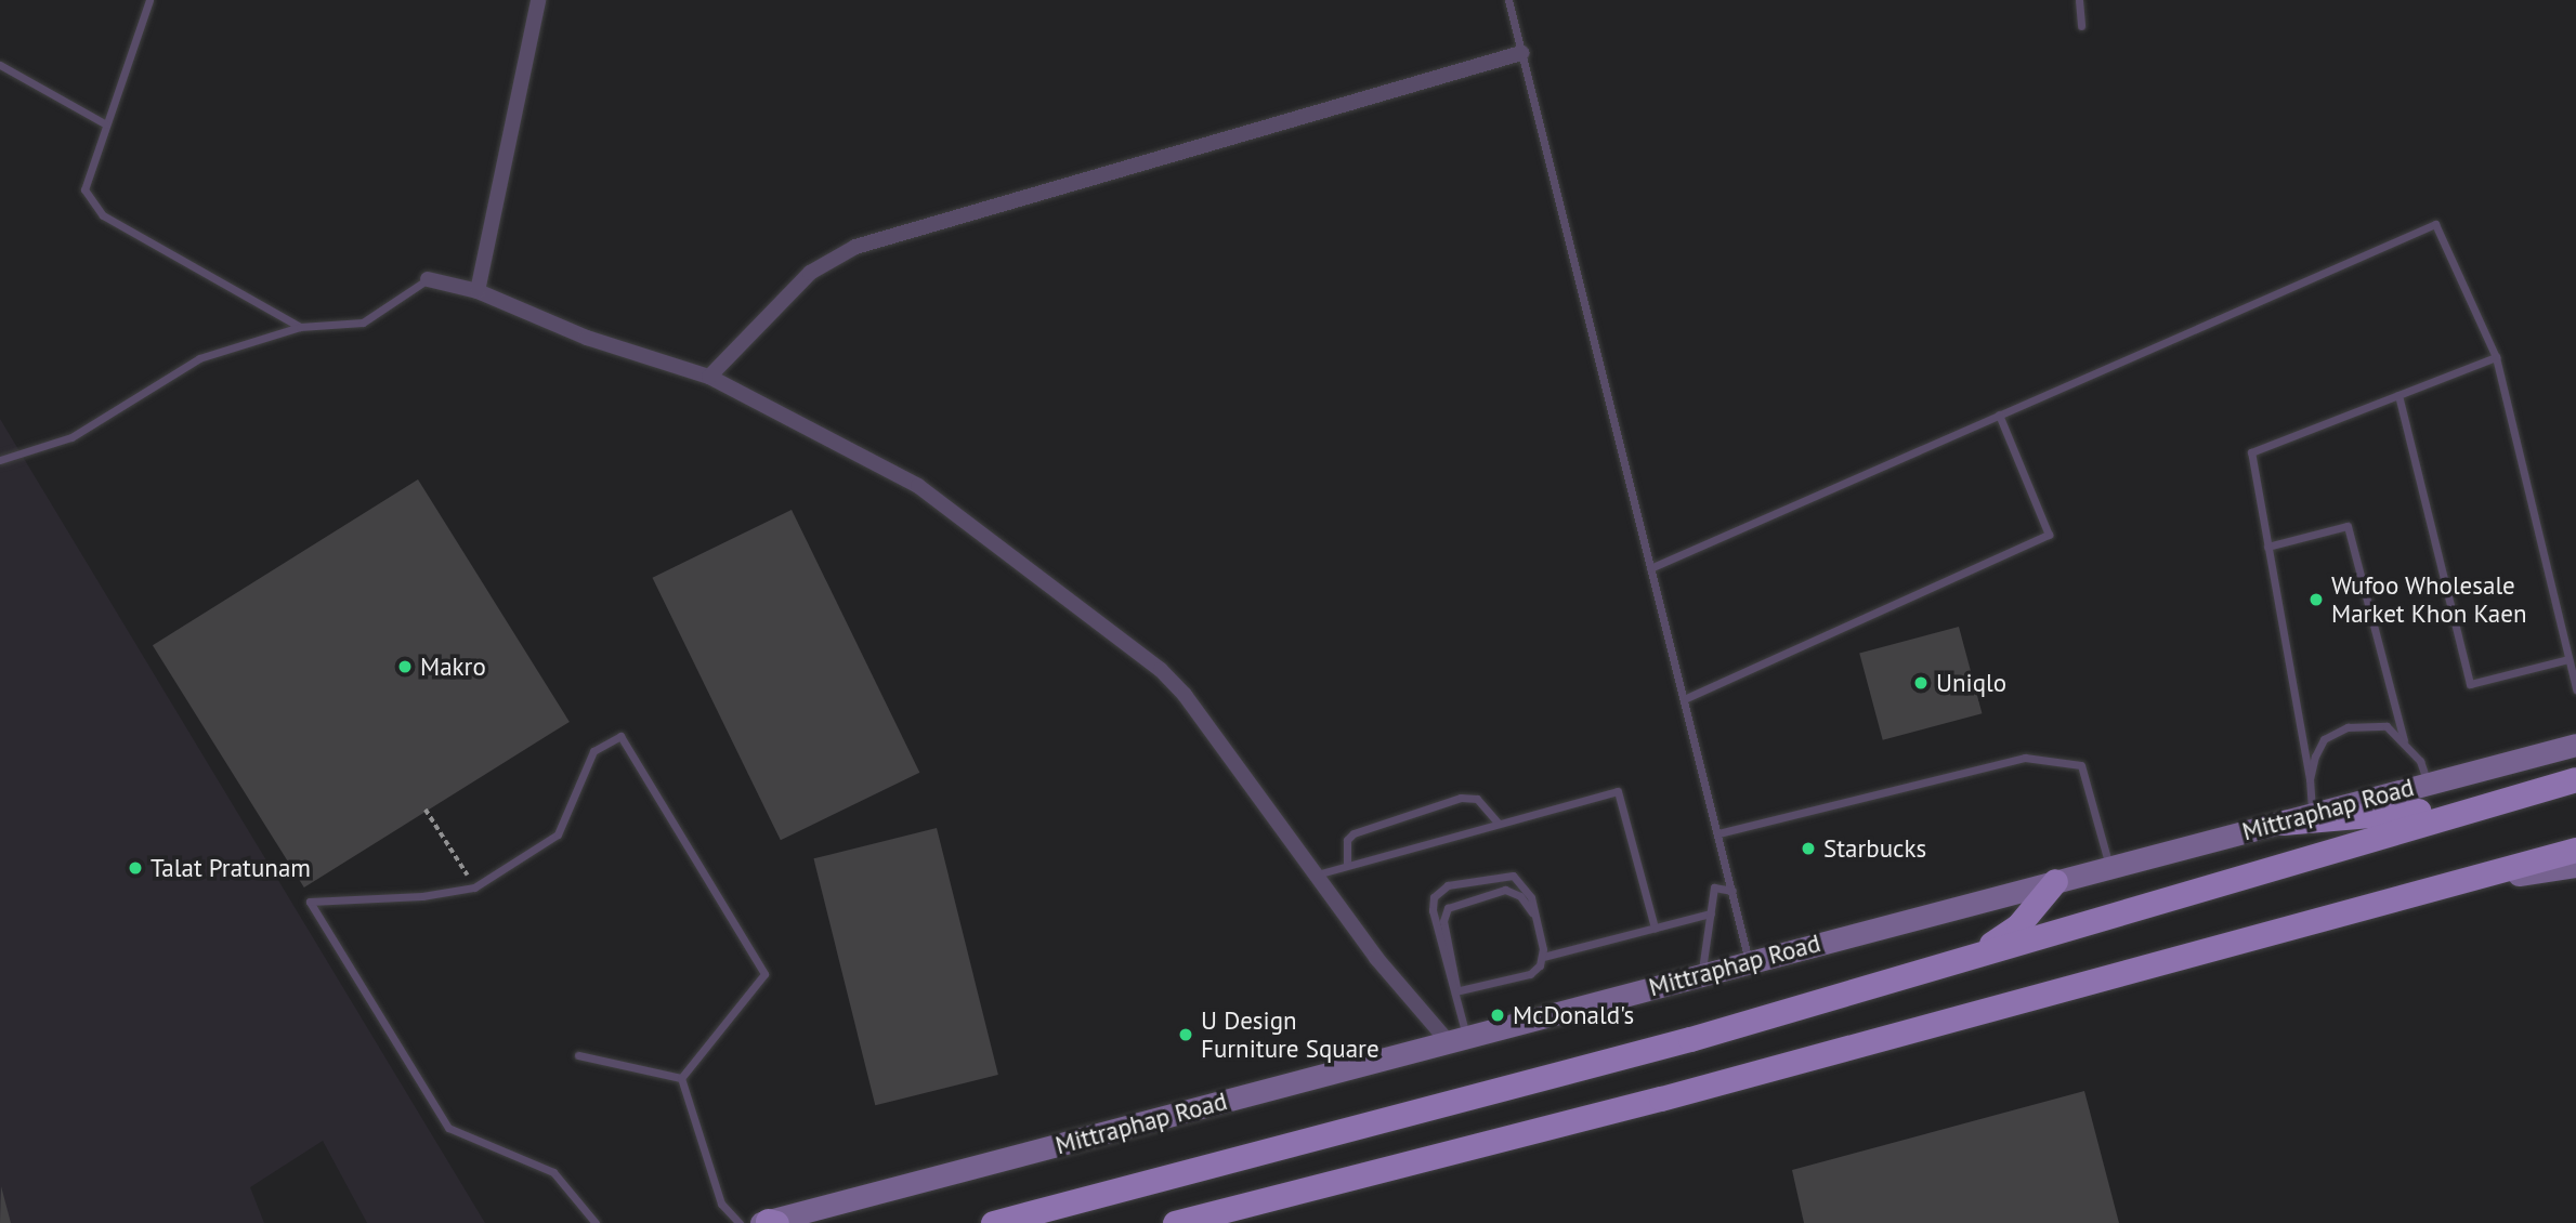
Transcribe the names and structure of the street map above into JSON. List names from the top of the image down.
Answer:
{
  "streets": {
    "main road": ["Mittraphap Road"]
  },
  "places": [
    "Wufoo Wholesale Market Khon Kaen",
    "Makro",
    "Uniqlo",
    "Starbucks",
    "Talat Pratunam",
    "McDonald's",
    "U Design Furniture Square"
  ]
}
